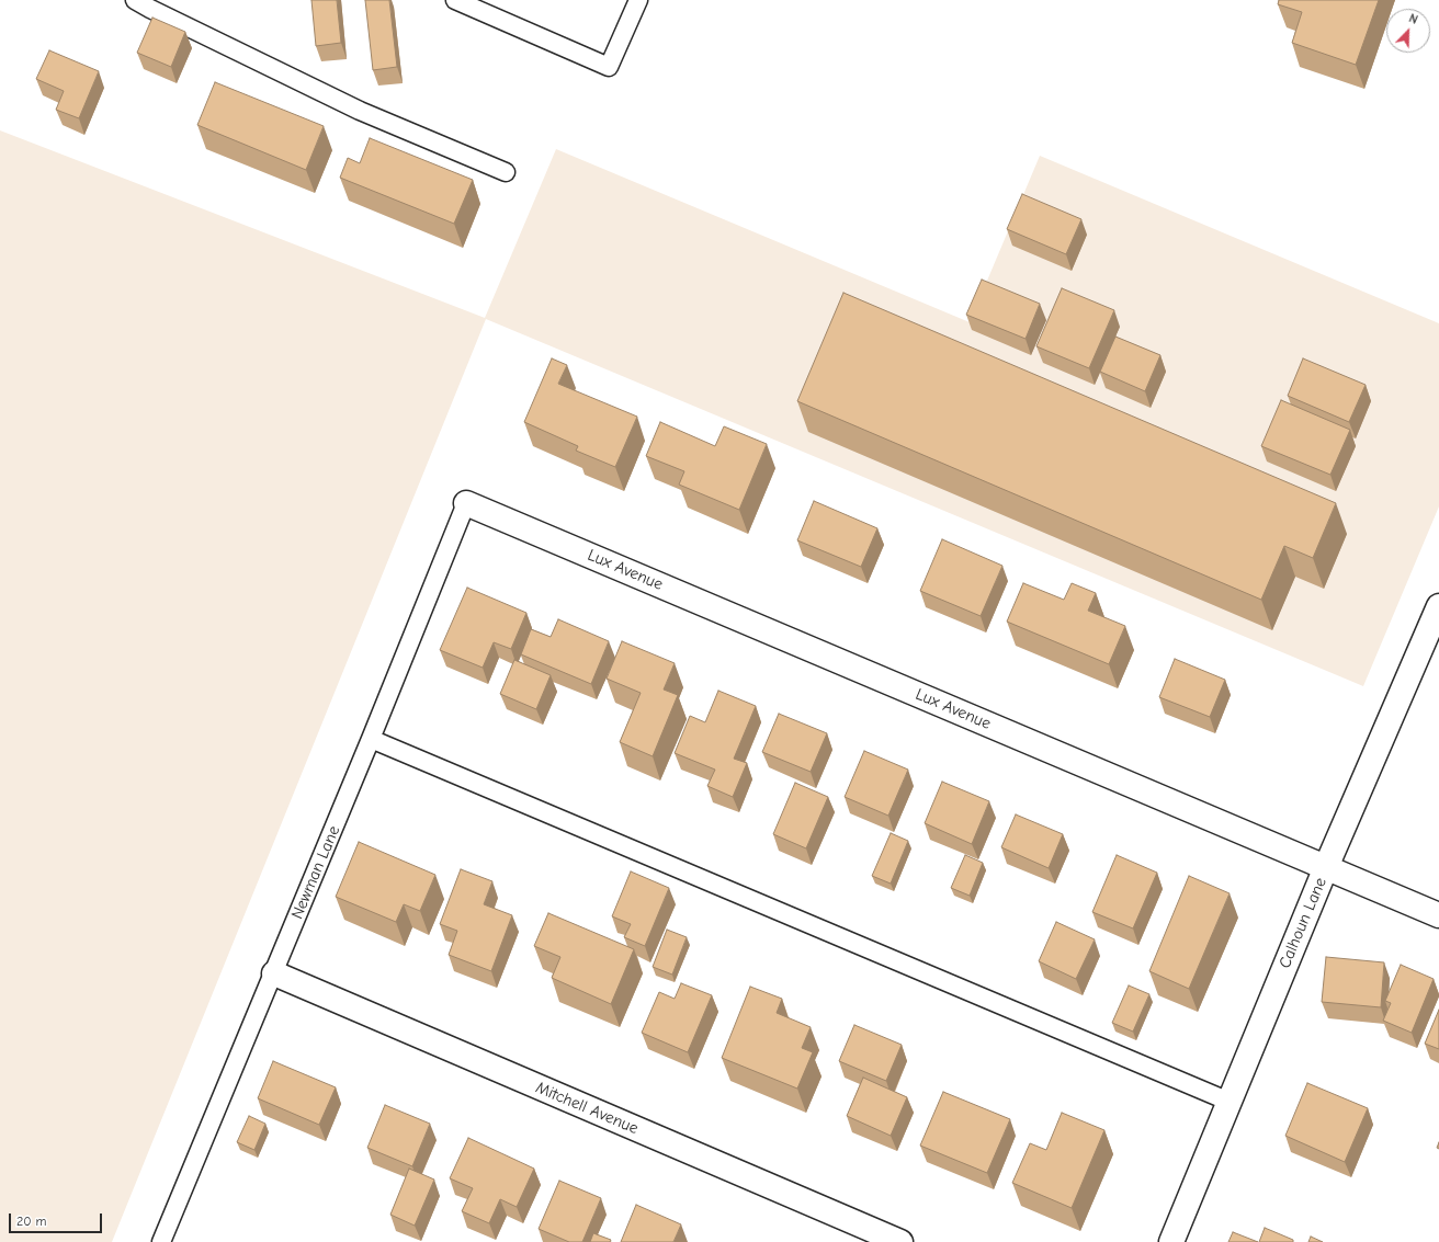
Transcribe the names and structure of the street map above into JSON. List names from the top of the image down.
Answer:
{
  "streets": {
    "street": ["Lux Avenue", "Calhoun Lane", "Mitchell Avenue"],
    "lane": ["Newman Lane"]
  },
  "crossings": [
    ["Lux Avenue", "Newman Lane"],
    ["Lux Avenue", "Calhoun Lane"],
    ["Newman Lane", "Mitchell Avenue"]
  ],
  "scale_bar": "20 m",
  "north": "top right"
}
